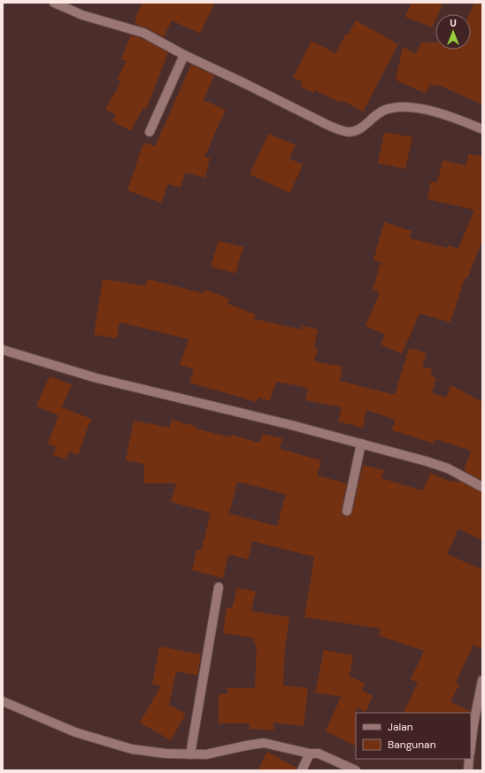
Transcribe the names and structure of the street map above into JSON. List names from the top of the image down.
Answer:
{
  "legend": ["Jalan", "Bangunan"],
  "north": "top"
}
